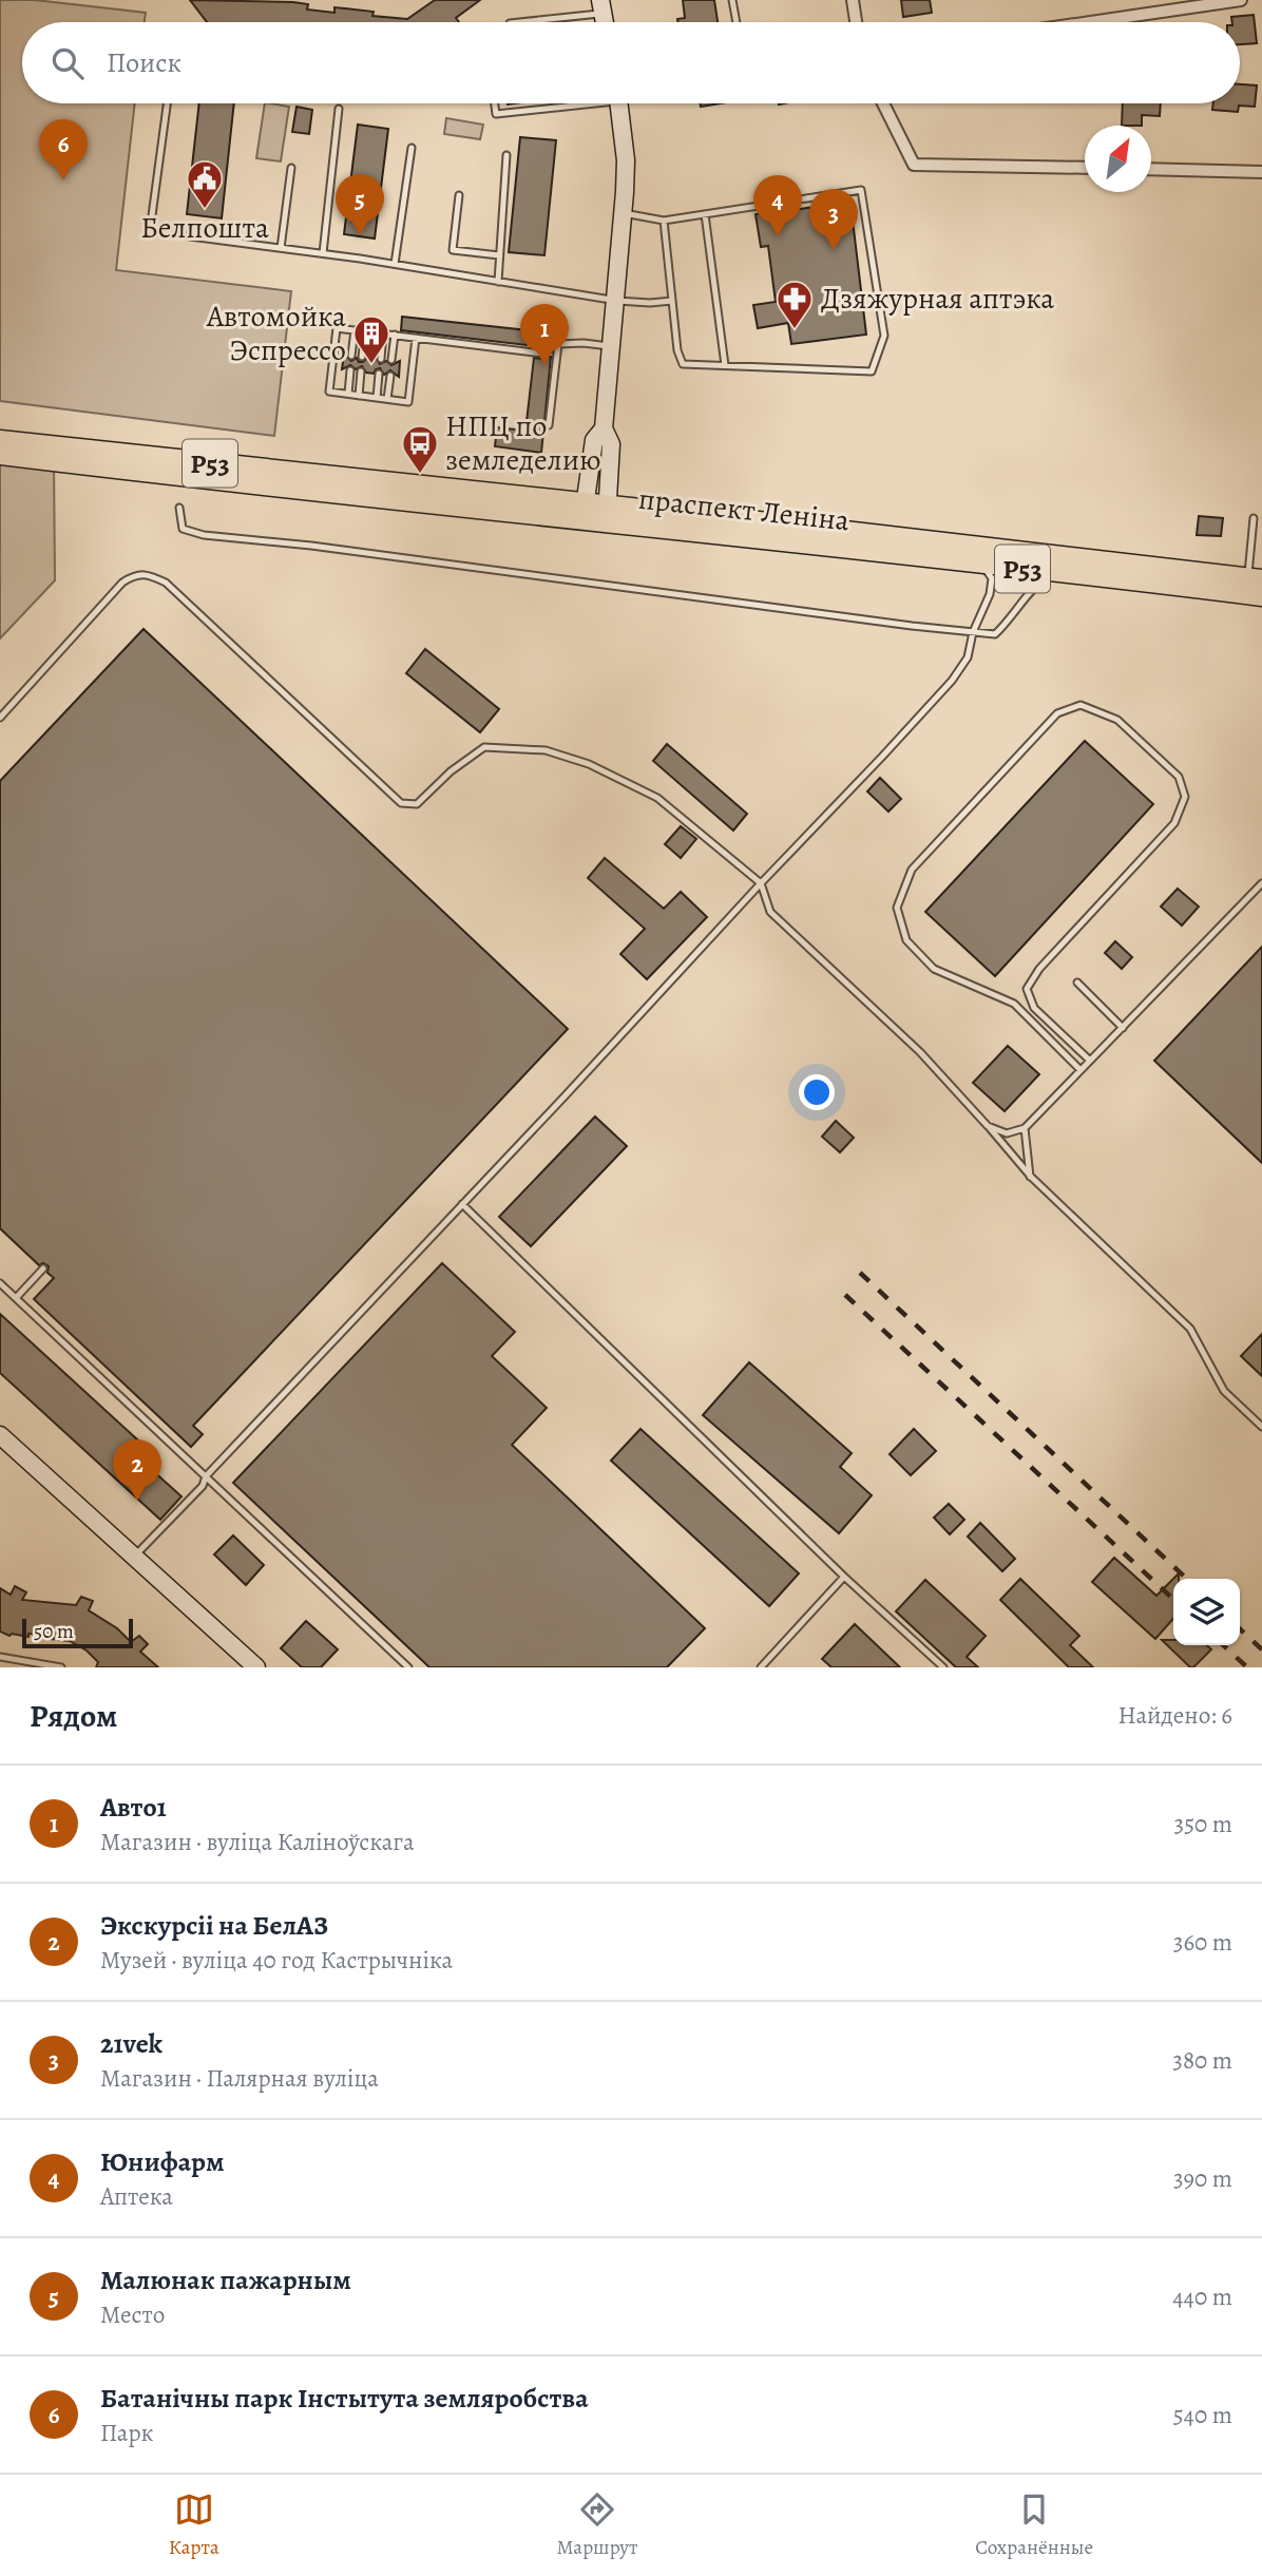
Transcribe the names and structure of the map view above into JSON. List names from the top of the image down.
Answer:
{
  "streets": {
    "main road": ["Р53", "праспект Леніна"]
  },
  "places": {
    "public building": ["Белпошта"],
    "pharmacy": ["Дзяжурная аптэка"],
    "building": ["Автомойка Эспрессо"],
    "bus stop": ["НПЦ по земледелию"]
  },
  "scale_bar": "50 m",
  "north": "top right",
  "page": {
    "search": "Поиск",
    "pins": [
      "6",
      "5",
      "4",
      "3",
      "1",
      "2"
    ],
    "scale": "50 m",
    "heading": ["Рядом", "Найдено: 6"],
    "list": [
      {
        "mark": "1",
        "name": "Авто1",
        "note": "Магазин · вуліца Каліноўскага",
        "value": "350 m"
      },
      {
        "mark": "2",
        "name": "Экскурсіі на БелАЗ",
        "note": "Музей · вуліца 40 год Кастрычніка",
        "value": "360 m"
      },
      {
        "mark": "3",
        "name": "21vek",
        "note": "Магазин · Палярная вуліца",
        "value": "380 m"
      },
      {
        "mark": "4",
        "name": "Юнифарм",
        "note": "Аптека",
        "value": "390 m"
      },
      {
        "mark": "5",
        "name": "Малюнак пажарным",
        "note": "Место",
        "value": "440 m"
      },
      {
        "mark": "6",
        "name": "Батанічны парк Інстытута земляробства",
        "note": "Парк",
        "value": "540 m"
      }
    ],
    "nav": ["Карта", "Маршрут", "Сохранённые"]
  }
}
